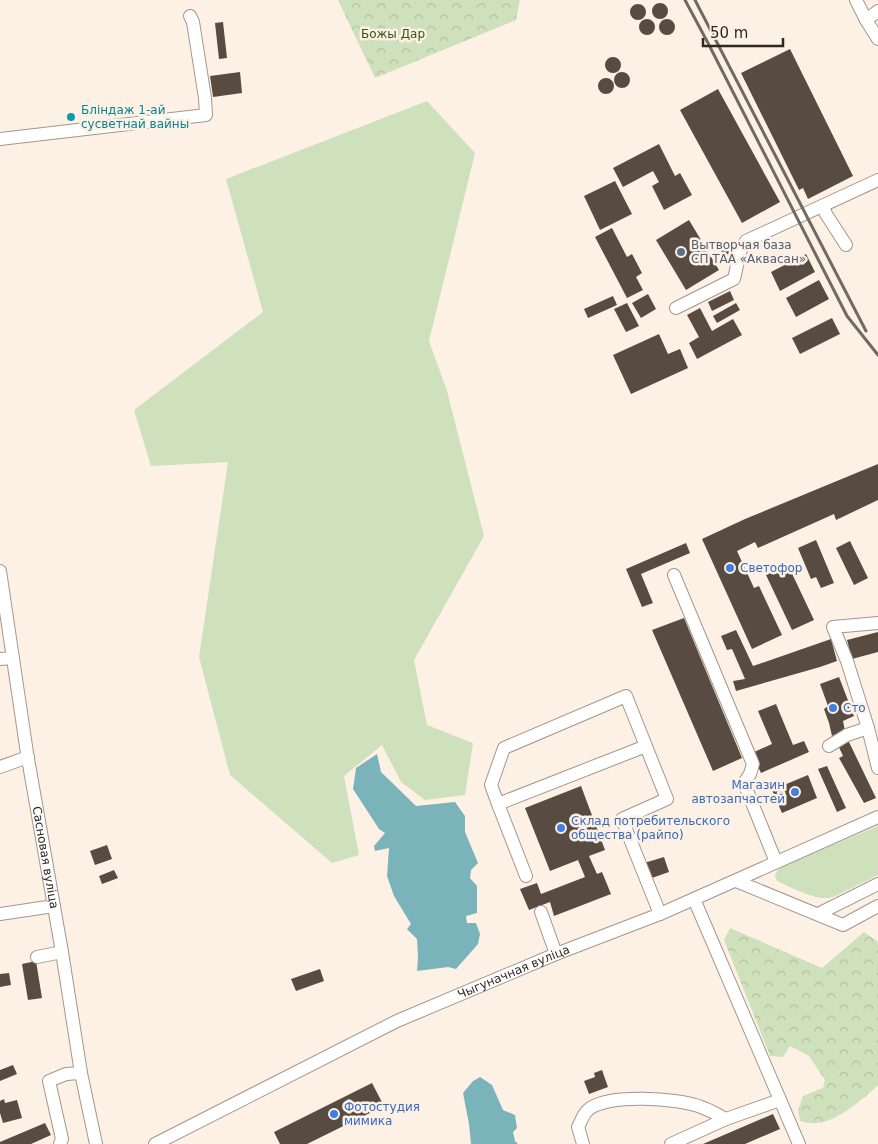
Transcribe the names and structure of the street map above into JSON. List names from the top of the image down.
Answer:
{
  "streets": {
    "street": ["Сасновая вуліца", "Чыгуначная вуліца"]
  },
  "parks": ["Божы Дар"],
  "places": [
    "Бліндаж 1-ай сусветнай вайны",
    "Вытворчая база СП ТАА «Аквасан»",
    "Светофор",
    "Сто",
    "Магазин автозапчастей",
    "Склад потребительского общества (райпо)",
    "Фотостудия мимика"
  ],
  "scale_bar": "50 m"
}
